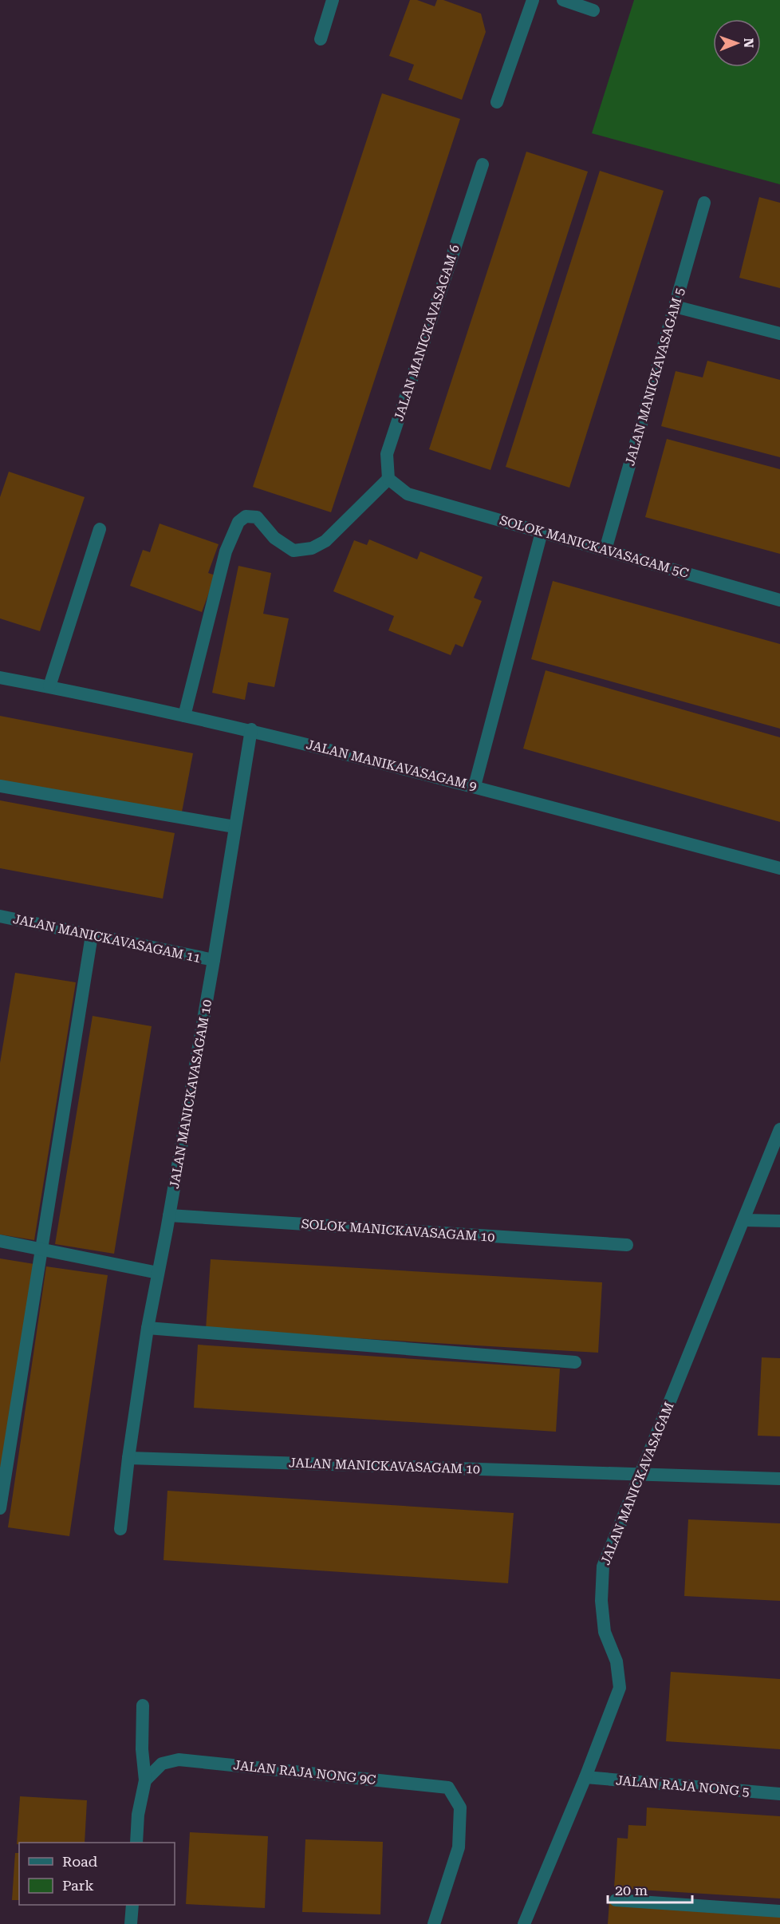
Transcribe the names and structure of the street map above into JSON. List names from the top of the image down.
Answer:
{
  "streets": {
    "street": [
      "JALAN MANICKAVASAGAM 6",
      "JALAN MANICKAVASAGAM 5",
      "SOLOK MANICKAVASAGAM 5C",
      "JALAN MANIKAVASAGAM 9",
      "JALAN MANICKAVASAGAM 11",
      "JALAN MANICKAVASAGAM 10",
      "SOLOK MANICKAVASAGAM 10",
      "JALAN MANICKAVASAGAM",
      "JALAN RAJA NONG 9C",
      "JALAN RAJA NONG 5"
    ]
  },
  "crossings": [
    ["JALAN MANICKAVASAGAM 6", "SOLOK MANICKAVASAGAM 5C"],
    ["JALAN MANICKAVASAGAM 5", "SOLOK MANICKAVASAGAM 5C"],
    ["JALAN MANIKAVASAGAM 9", "JALAN MANICKAVASAGAM 10"],
    ["JALAN MANICKAVASAGAM 11", "JALAN MANICKAVASAGAM 10"],
    ["JALAN MANICKAVASAGAM 10", "SOLOK MANICKAVASAGAM 10"],
    ["JALAN MANICKAVASAGAM 10", "JALAN MANICKAVASAGAM"],
    ["JALAN MANICKAVASAGAM", "JALAN RAJA NONG 5"]
  ],
  "legend": ["Road", "Park"],
  "scale_bar": "20 m",
  "north": "right"
}
